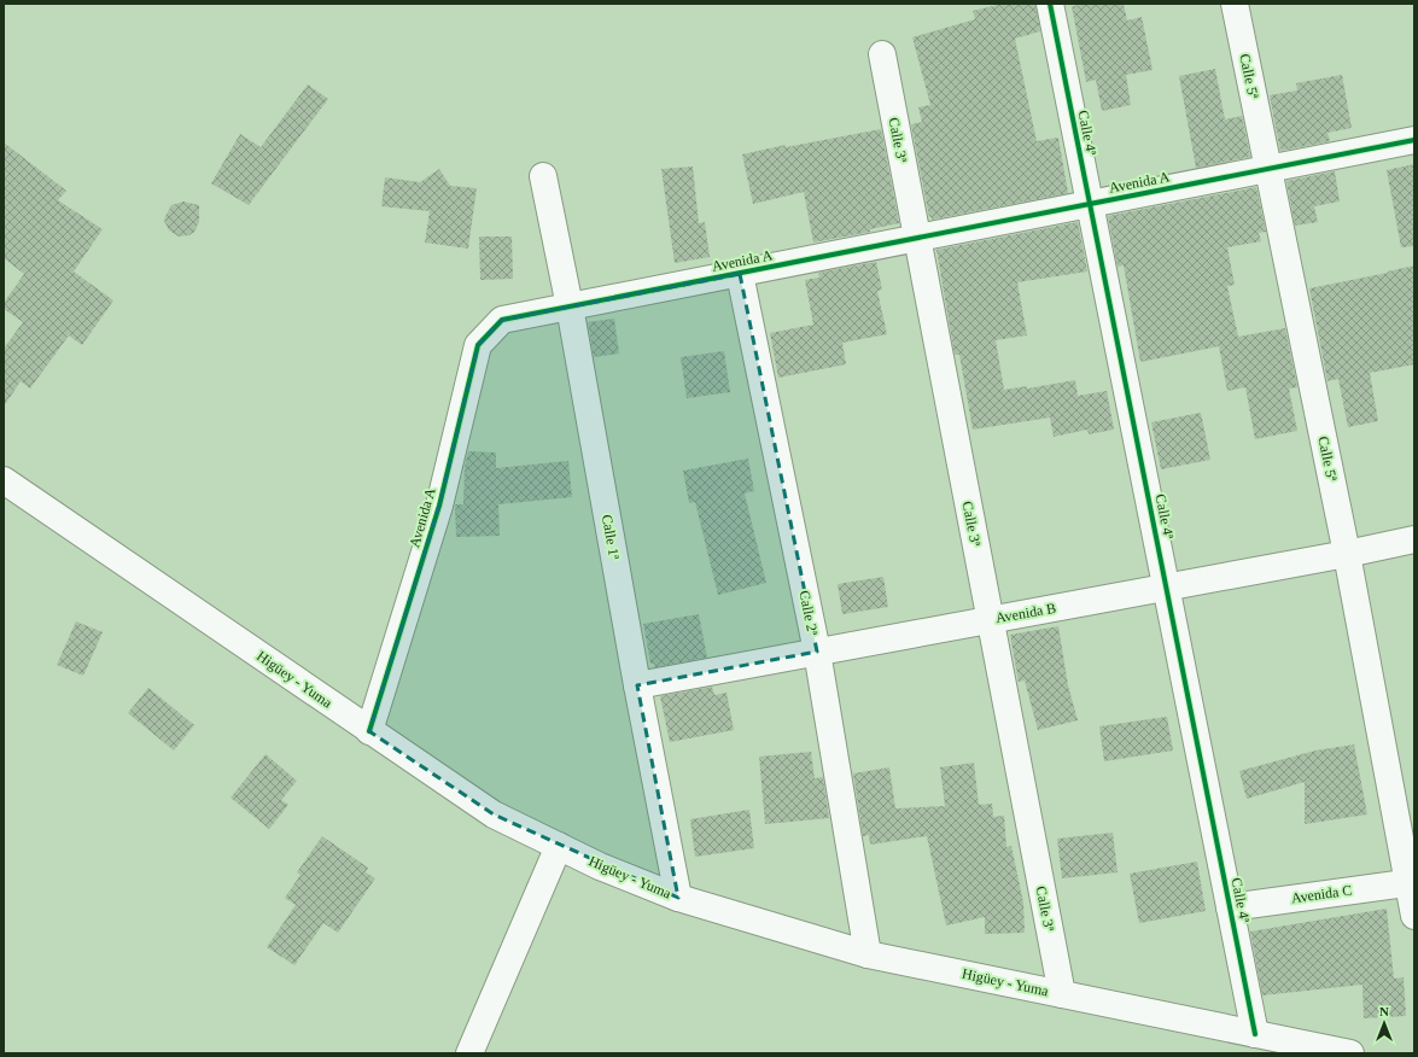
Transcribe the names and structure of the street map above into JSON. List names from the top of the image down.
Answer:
{
  "streets": {
    "street": [
      "Calle 5ª",
      "Calle 4ª",
      "Calle 3ª",
      "Avenida A",
      "Calle 1ª",
      "Calle 2ª",
      "Avenida B",
      "Higüey - Yuma",
      "Avenida C"
    ]
  },
  "crossings": [
    ["Calle 5ª", "Avenida A"],
    ["Calle 5ª", "Avenida B"],
    ["Calle 5ª", "Avenida C"],
    ["Calle 4ª", "Avenida A"],
    ["Calle 4ª", "Avenida B"],
    ["Calle 4ª", "Higüey - Yuma"],
    ["Calle 4ª", "Avenida C"],
    ["Calle 3ª", "Avenida A"],
    ["Calle 3ª", "Avenida B"],
    ["Calle 3ª", "Higüey - Yuma"],
    ["Avenida A", "Calle 1ª"],
    ["Avenida A", "Calle 2ª"],
    ["Avenida A", "Higüey - Yuma"],
    ["Calle 1ª", "Avenida B"],
    ["Calle 1ª", "Higüey - Yuma"],
    ["Calle 2ª", "Avenida B"],
    ["Calle 2ª", "Higüey - Yuma"]
  ],
  "north": "top"
}
